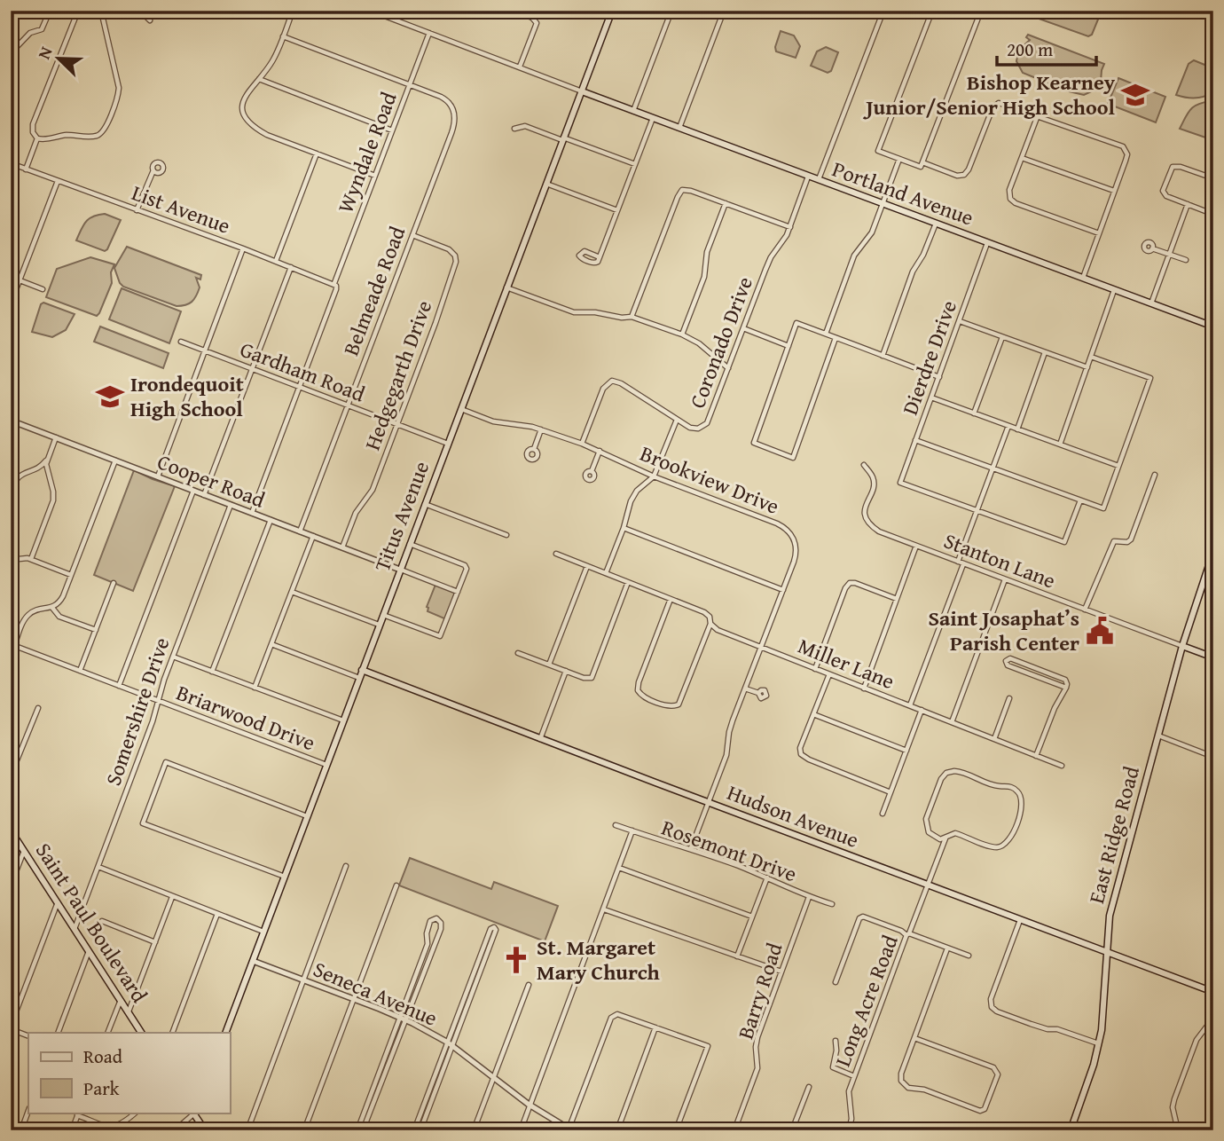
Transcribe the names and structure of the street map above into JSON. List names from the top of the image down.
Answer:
{
  "streets": {
    "main road": [
      "Portland Avenue",
      "Titus Avenue",
      "Hudson Avenue",
      "East Ridge Road",
      "Saint Paul Boulevard"
    ],
    "street": [
      "Wyndale Road",
      "List Avenue",
      "Belmeade Road",
      "Coronado Drive",
      "Dierdre Drive",
      "Gardham Road",
      "Hedgegarth Drive",
      "Brookview Drive",
      "Cooper Road",
      "Stanton Lane",
      "Miller Lane",
      "Somershire Drive",
      "Briarwood Drive",
      "Rosemont Drive",
      "Barry Road",
      "Seneca Avenue",
      "Long Acre Road"
    ]
  },
  "crossings": [
    ["Wyndale Road", "List Avenue"],
    ["Wyndale Road", "Belmeade Road"],
    ["Portland Avenue", "Coronado Drive"],
    ["Portland Avenue", "Dierdre Drive"],
    ["Portland Avenue", "Titus Avenue"],
    ["Belmeade Road", "Gardham Road"],
    ["Belmeade Road", "Hedgegarth Drive"],
    ["Belmeade Road", "Cooper Road"],
    ["Coronado Drive", "Brookview Drive"],
    ["Gardham Road", "Hedgegarth Drive"],
    ["Gardham Road", "Titus Avenue"],
    ["Hedgegarth Drive", "Cooper Road"],
    ["Brookview Drive", "Titus Avenue"],
    ["Brookview Drive", "Miller Lane"],
    ["Brookview Drive", "Hudson Avenue"],
    ["Brookview Drive", "Rosemont Drive"],
    ["Cooper Road", "Titus Avenue"],
    ["Cooper Road", "Somershire Drive"],
    ["Titus Avenue", "Briarwood Drive"],
    ["Titus Avenue", "Hudson Avenue"],
    ["Titus Avenue", "Seneca Avenue"],
    ["Stanton Lane", "East Ridge Road"],
    ["Somershire Drive", "Briarwood Drive"],
    ["Somershire Drive", "Saint Paul Boulevard"],
    ["Hudson Avenue", "East Ridge Road"],
    ["Hudson Avenue", "Long Acre Road"],
    ["Rosemont Drive", "Barry Road"]
  ],
  "places": {
    "school or university": ["Bishop Kearney Junior/Senior High School", "Irondequoit High School"],
    "public building": ["Saint Josaphat’s Parish Center"],
    "church": ["St. Margaret Mary Church"]
  },
  "legend": ["Road", "Park"],
  "scale_bar": "200 m",
  "north": "top left"
}
